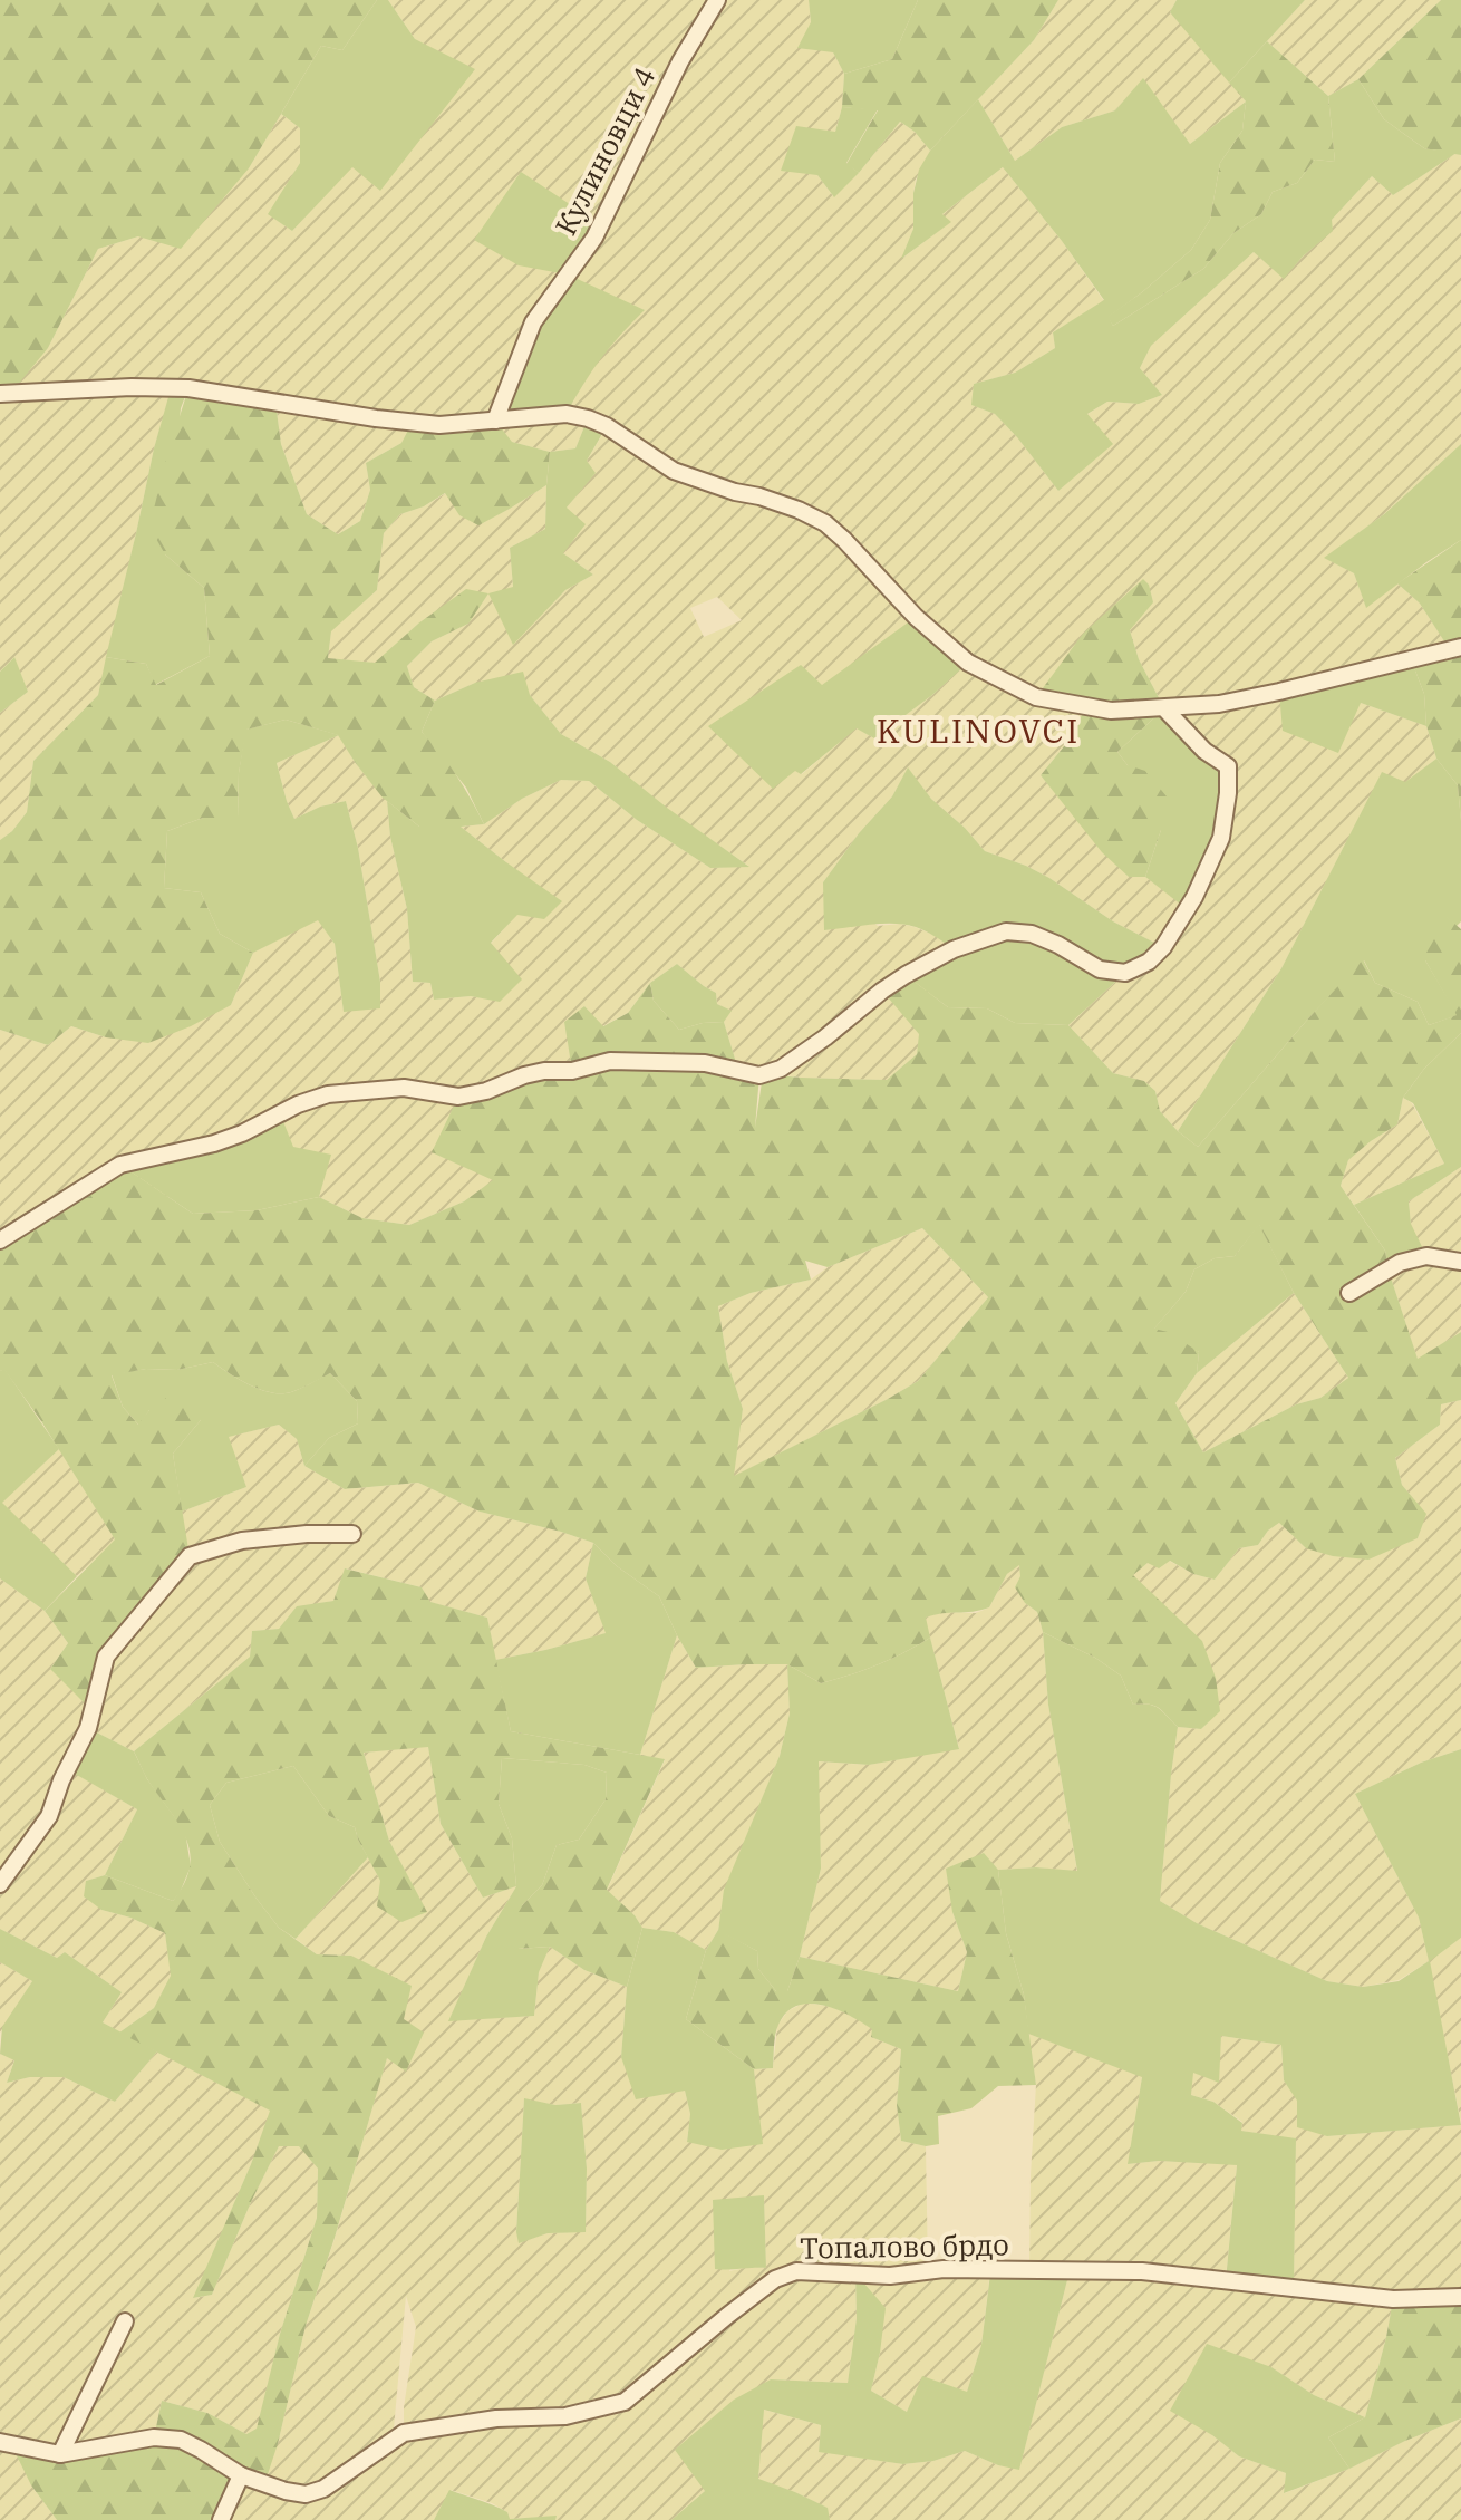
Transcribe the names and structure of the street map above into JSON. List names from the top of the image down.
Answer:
{
  "streets": {
    "street": ["Кулиновци 4", "Топалово брдо"]
  },
  "districts": ["KULINOVCI"]
}
